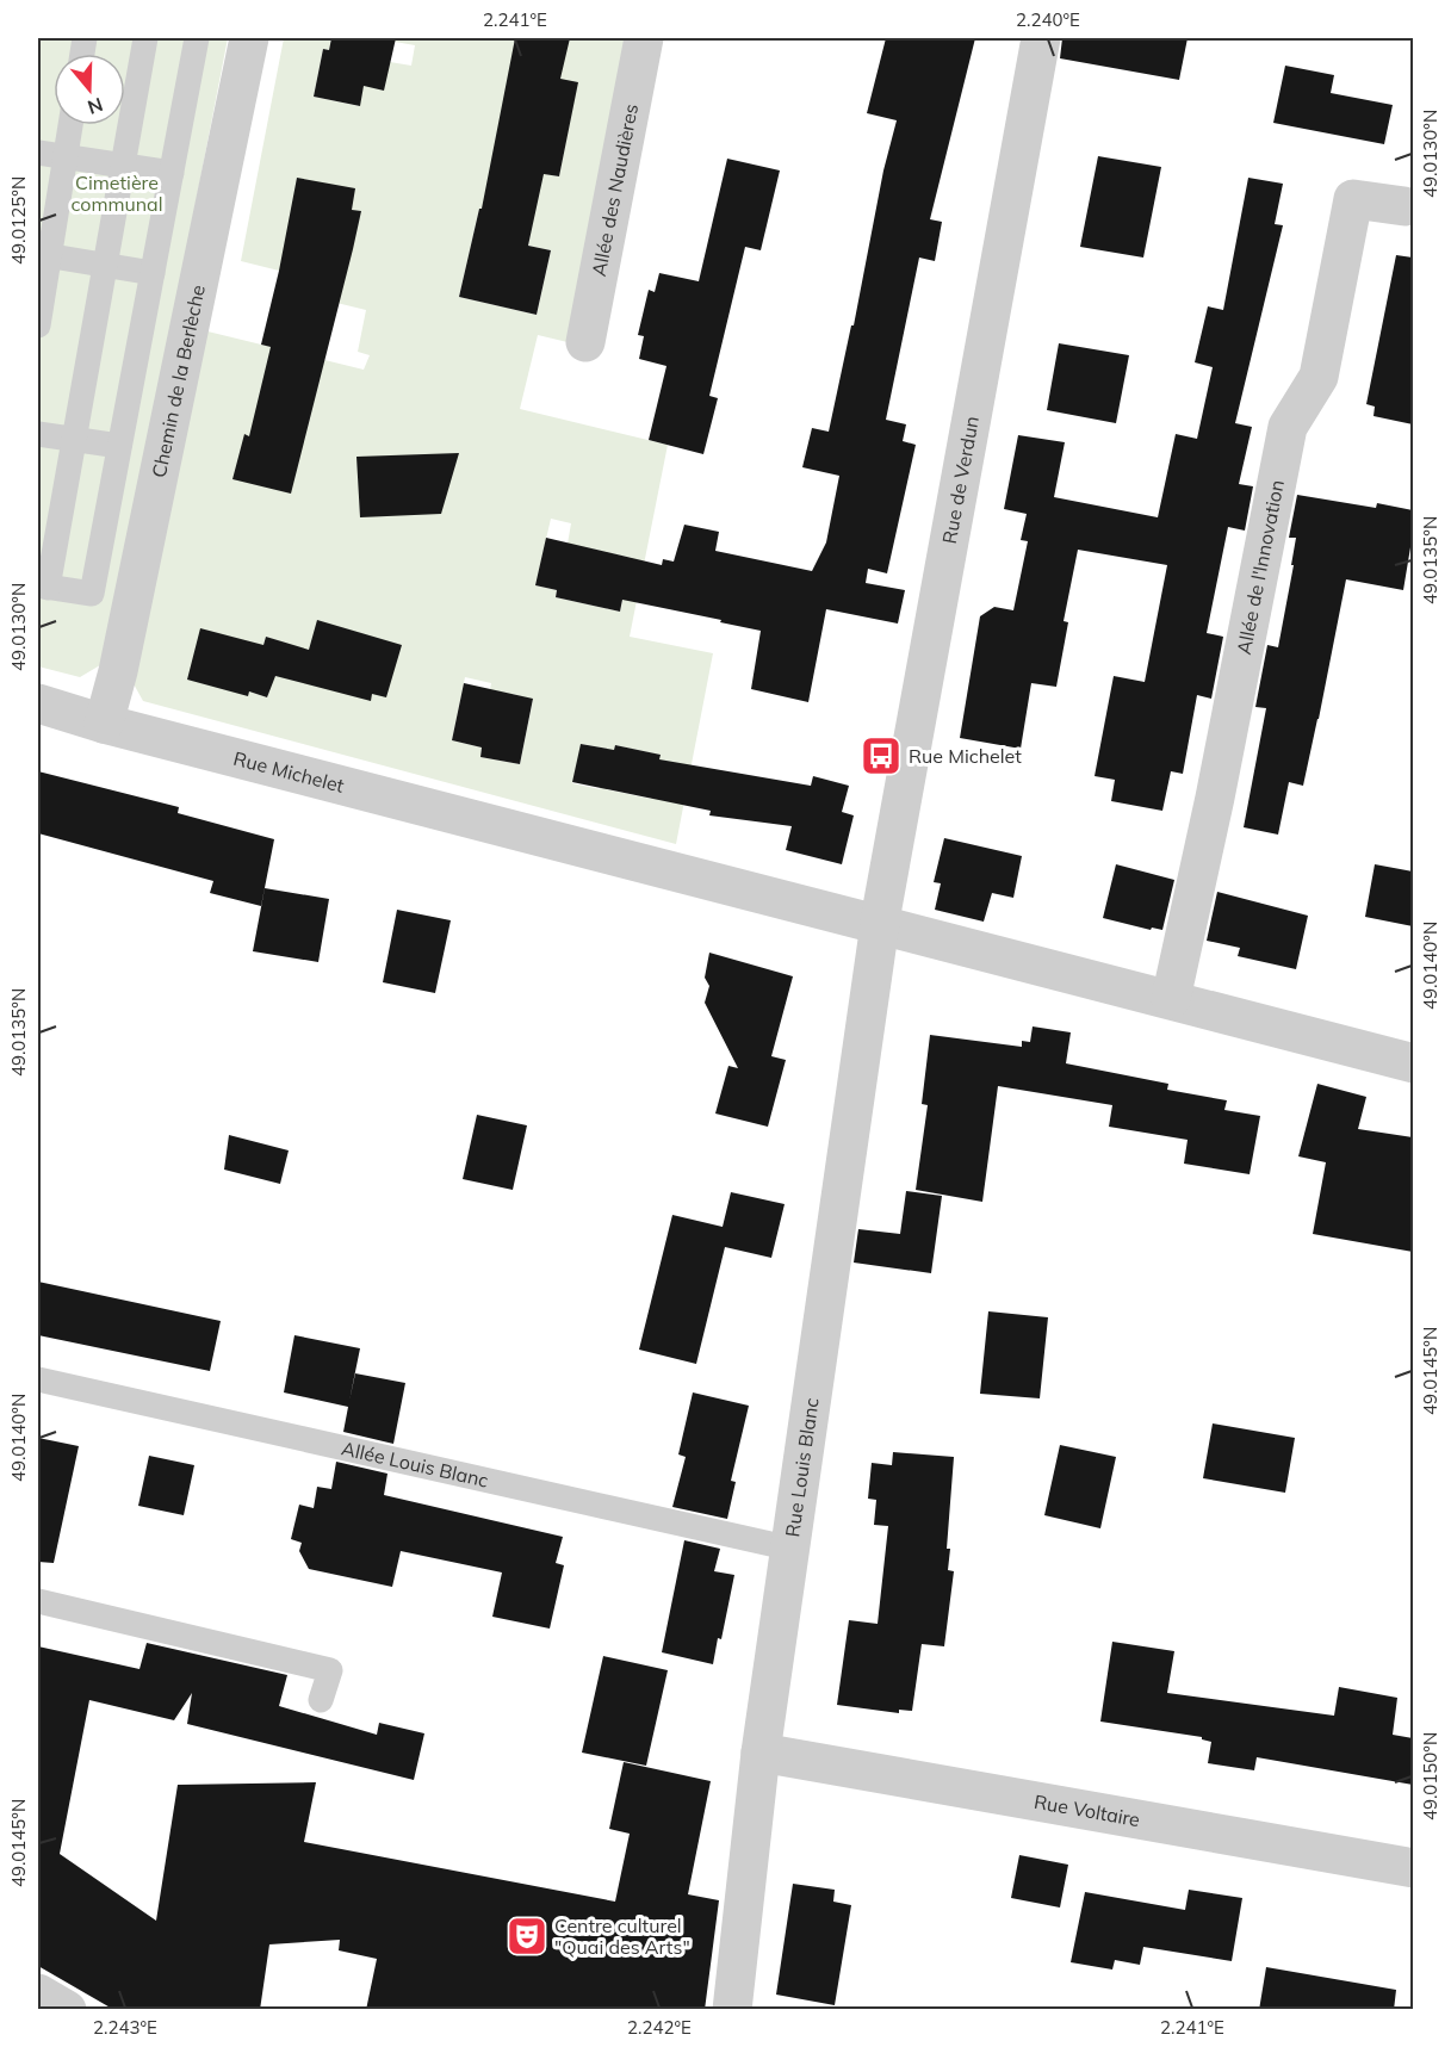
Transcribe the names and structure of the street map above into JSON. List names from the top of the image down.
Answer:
{
  "streets": {
    "street": [
      "Allée des Naudières",
      "Chemin de la Berlèche",
      "Rue de Verdun",
      "Allée de l'Innovation",
      "Rue Michelet",
      "Rue Louis Blanc",
      "Rue Voltaire"
    ],
    "lane": ["Allée Louis Blanc"]
  },
  "crossings": [
    ["Chemin de la Berlèche", "Rue Michelet"],
    ["Rue de Verdun", "Rue Michelet"],
    ["Rue de Verdun", "Rue Louis Blanc"],
    ["Allée de l'Innovation", "Rue Michelet"],
    ["Rue Michelet", "Rue Louis Blanc"],
    ["Allée Louis Blanc", "Rue Louis Blanc"],
    ["Rue Louis Blanc", "Rue Voltaire"]
  ],
  "parks": ["Cimetière communal"],
  "places": {
    "bus stop": ["Rue Michelet"],
    "theatre": ["Centre culturel \"Quai des Arts\""]
  },
  "north": "bottom",
  "coordinates": [
    "2.241°E",
    "2.240°E",
    "49.0130°N",
    "49.0125°N",
    "49.0135°N",
    "49.0140°N",
    "49.0145°N",
    "49.0150°N",
    "2.243°E",
    "2.242°E"
  ]
}
